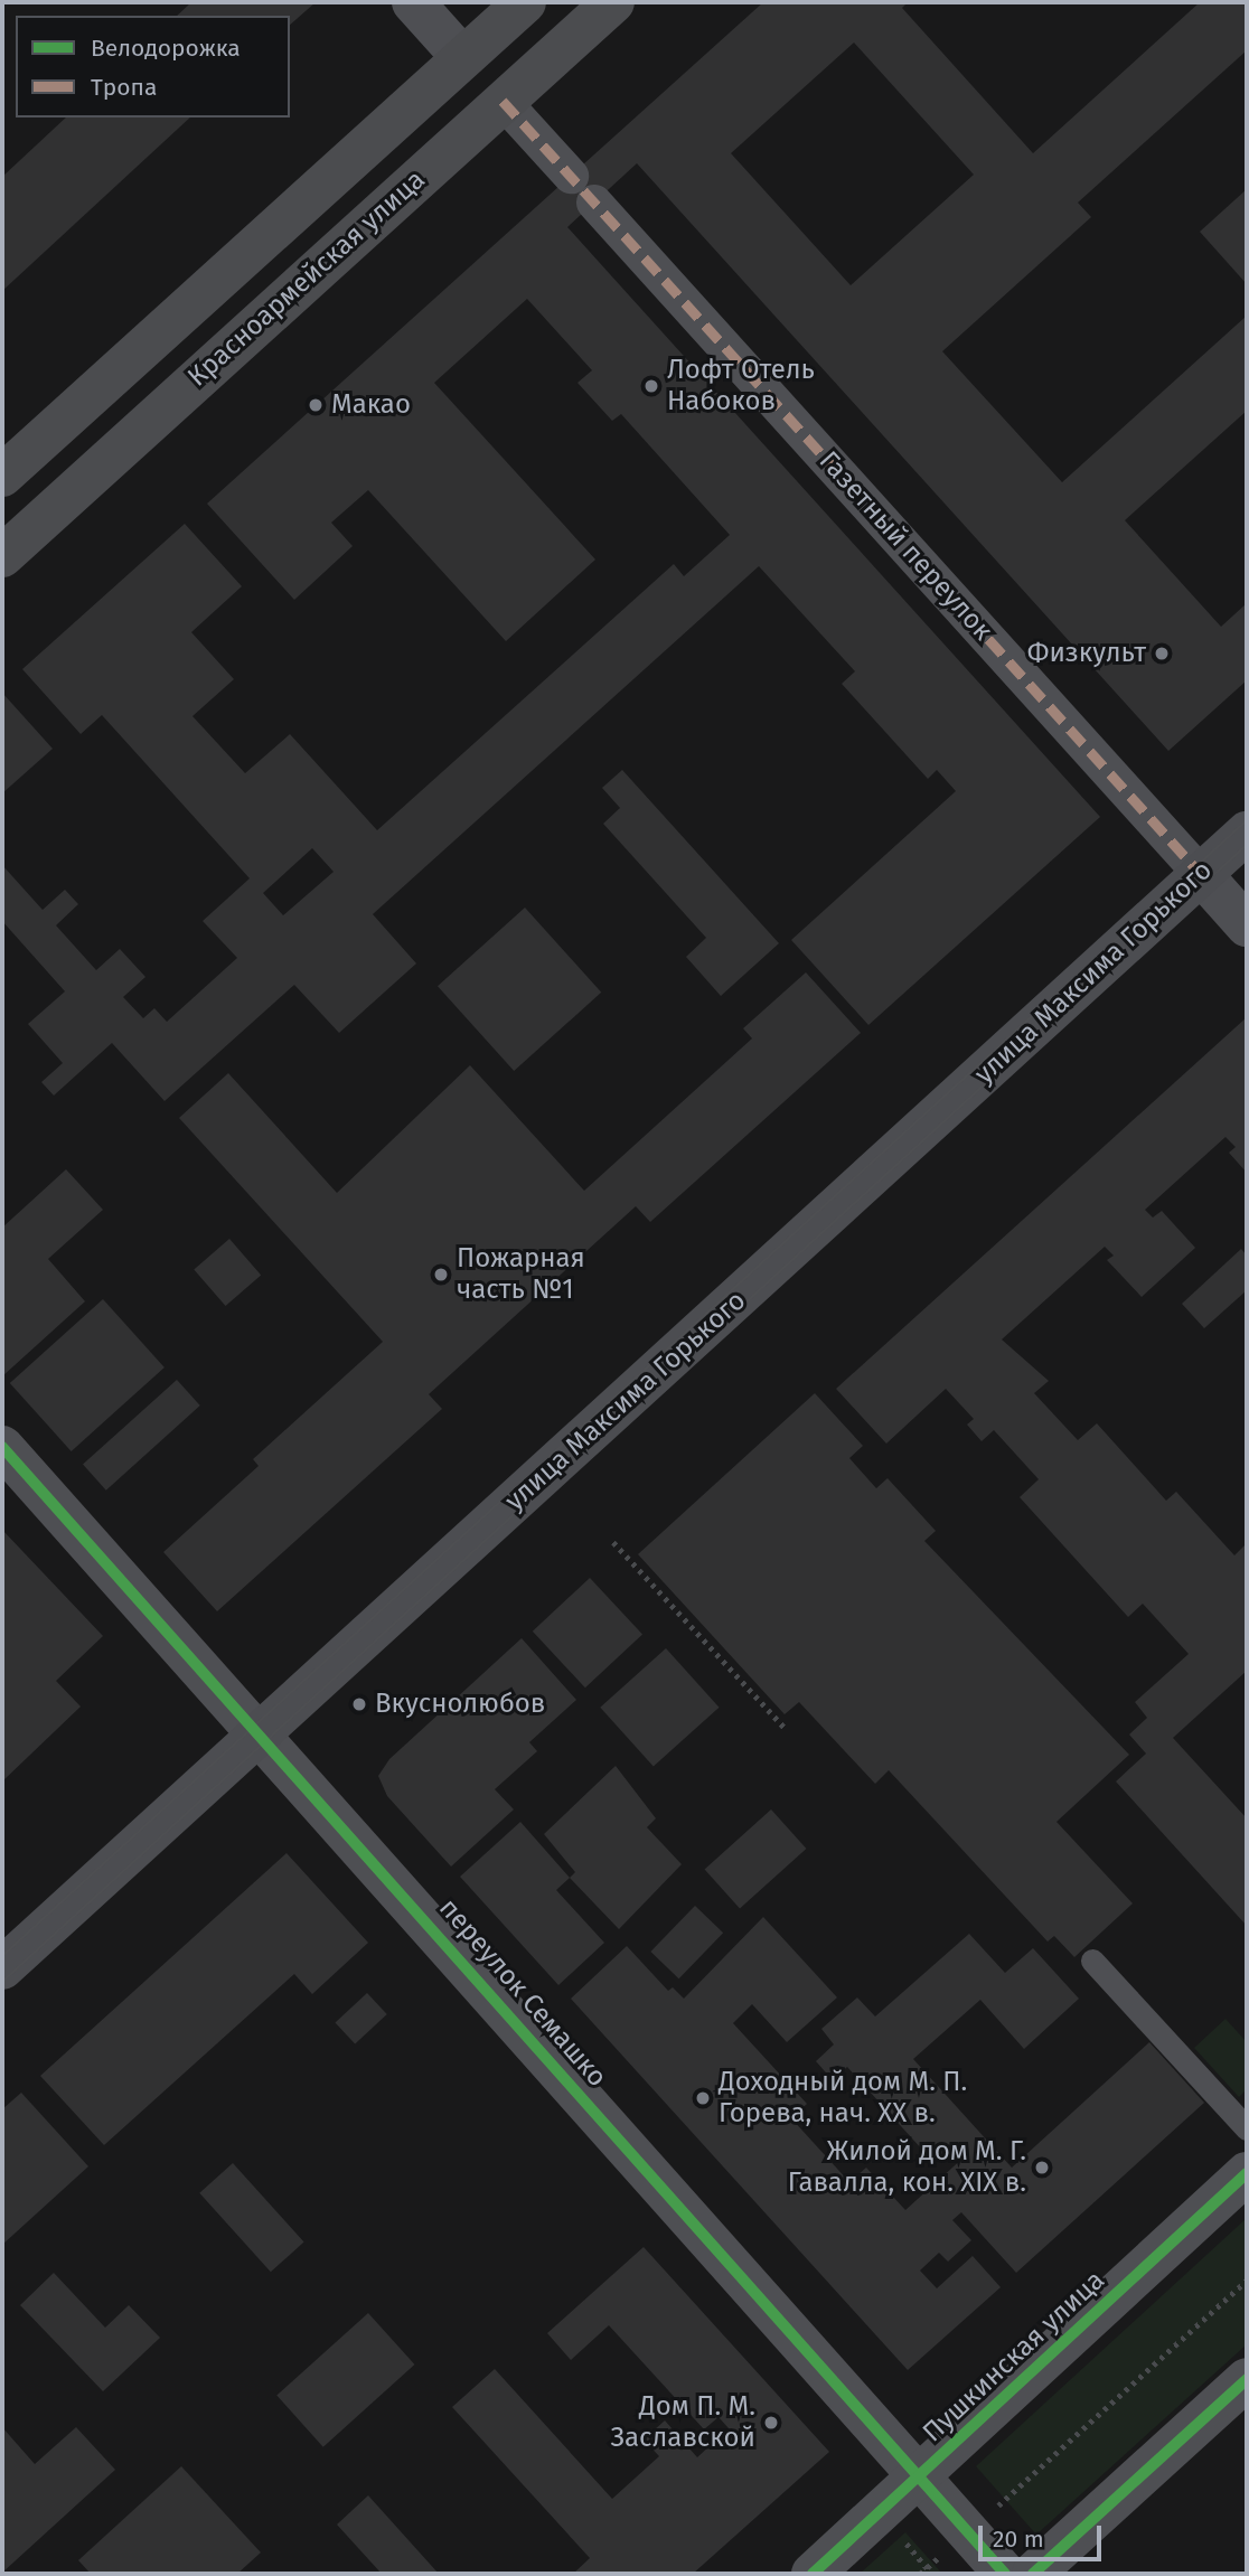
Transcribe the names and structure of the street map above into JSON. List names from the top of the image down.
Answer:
{
  "streets": {
    "main road": ["Красноармейская улица", "улица Максима Горького"],
    "street": ["Газетный переулок", "переулок Семашко", "Пушкинская улица"]
  },
  "crossings": [
    ["Газетный переулок", "улица Максима Горького"],
    ["улица Максима Горького", "переулок Семашко"],
    ["переулок Семашко", "Пушкинская улица"]
  ],
  "places": [
    "Лофт Отель Набоков",
    "Макао",
    "Физкульт",
    "Пожарная часть №1",
    "Вкуснолюбов",
    "Доходный дом М. П. Горева, нач. ХХ в.",
    "Жилой дом М. Г. Гавалла, кон. XIX в.",
    "Дом П. М. Заславской"
  ],
  "legend": ["Велодорожка", "Тропа"],
  "scale_bar": "20 m"
}
